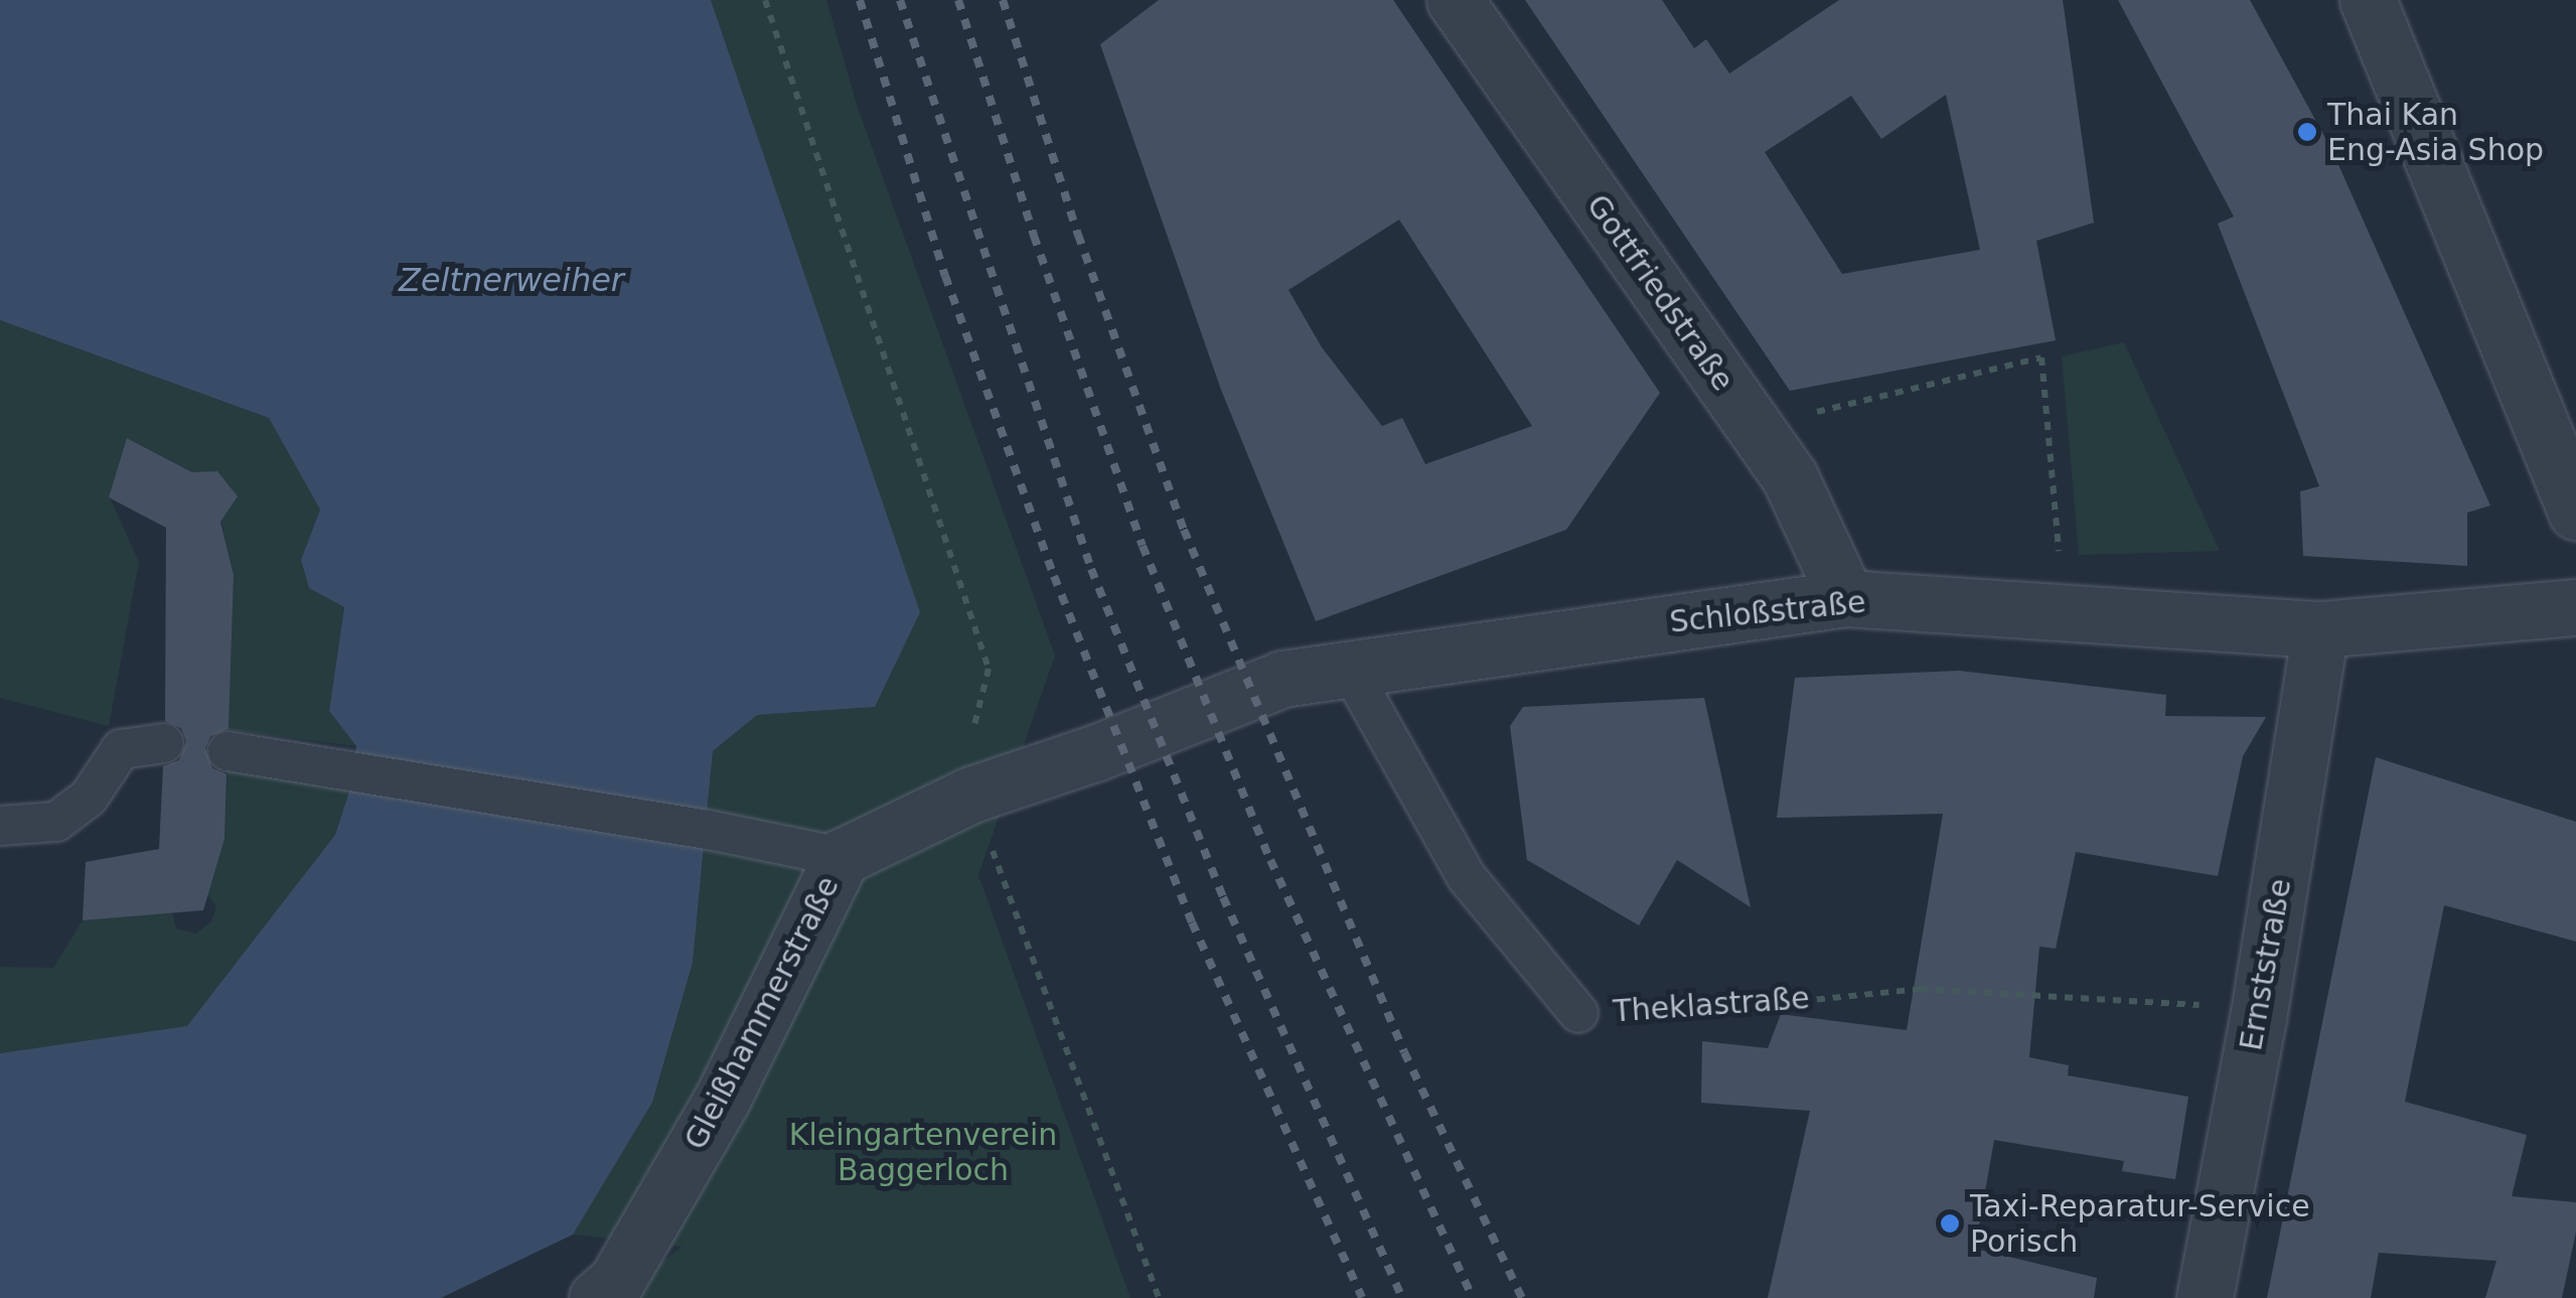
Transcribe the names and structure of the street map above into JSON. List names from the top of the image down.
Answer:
{
  "streets": {
    "street": [
      "Gottfriedstraße",
      "Schloßstraße",
      "Ernststraße",
      "Gleißhammerstraße"
    ],
    "lane": ["Theklastraße"]
  },
  "crossings": [
    ["Gottfriedstraße", "Schloßstraße"],
    ["Schloßstraße", "Ernststraße"],
    ["Schloßstraße", "Theklastraße"],
    ["Schloßstraße", "Gleißhammerstraße"],
    ["Ernststraße", "Theklastraße"]
  ],
  "water": ["Zeltnerweiher"],
  "parks": ["Kleingartenverein Baggerloch"],
  "places": ["Thai Kan Eng-Asia Shop", "Taxi-Reparatur-Service Porisch"]
}
